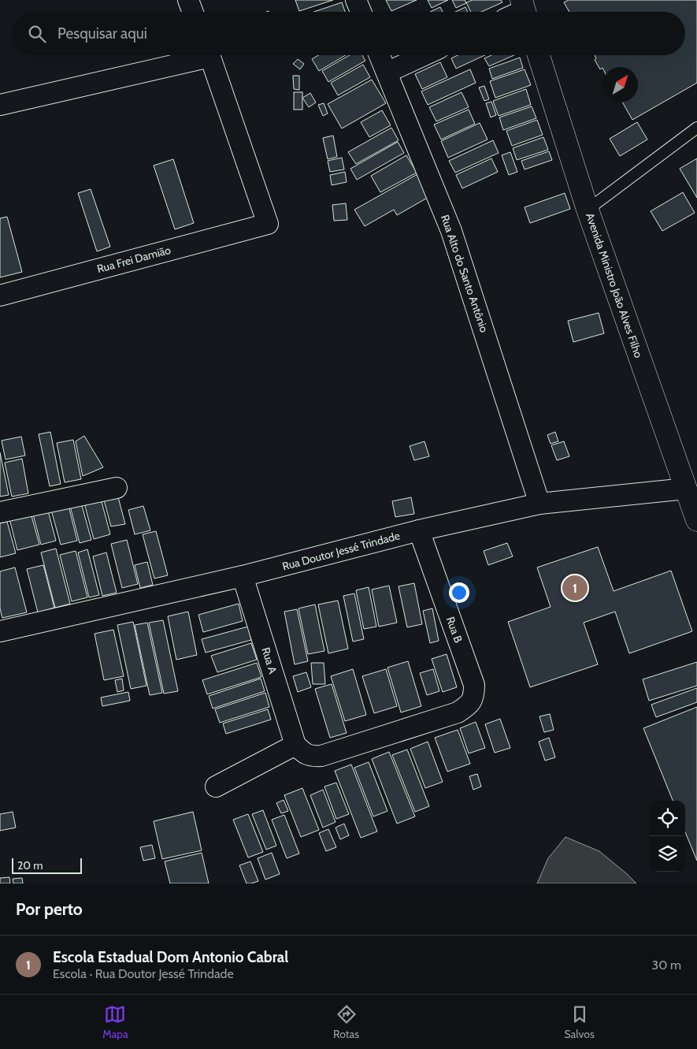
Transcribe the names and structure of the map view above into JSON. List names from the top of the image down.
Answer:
{
  "streets": {
    "main road": ["Avenida Ministro João Alves Filho"],
    "street": [
      "Rua Frei Damião",
      "Rua Alto do Santo Antônio",
      "Rua Doutor Jessé Trindade",
      "Rua B",
      "Rua A"
    ]
  },
  "crossings": [
    ["Rua Alto do Santo Antônio", "Rua Doutor Jessé Trindade"],
    ["Avenida Ministro João Alves Filho", "Rua Doutor Jessé Trindade"],
    ["Rua Doutor Jessé Trindade", "Rua B"],
    ["Rua Doutor Jessé Trindade", "Rua A"],
    ["Rua B", "Rua A"]
  ],
  "scale_bar": "20 m",
  "north": "top right",
  "page": {
    "search": "Pesquisar aqui",
    "pins": "1",
    "scale": "20 m",
    "heading": "Por perto",
    "list": [
      {
        "mark": "1",
        "name": "Escola Estadual Dom Antonio Cabral",
        "note": "Escola · Rua Doutor Jessé Trindade",
        "value": "30 m"
      }
    ],
    "nav": ["Mapa", "Rotas", "Salvos"]
  }
}
